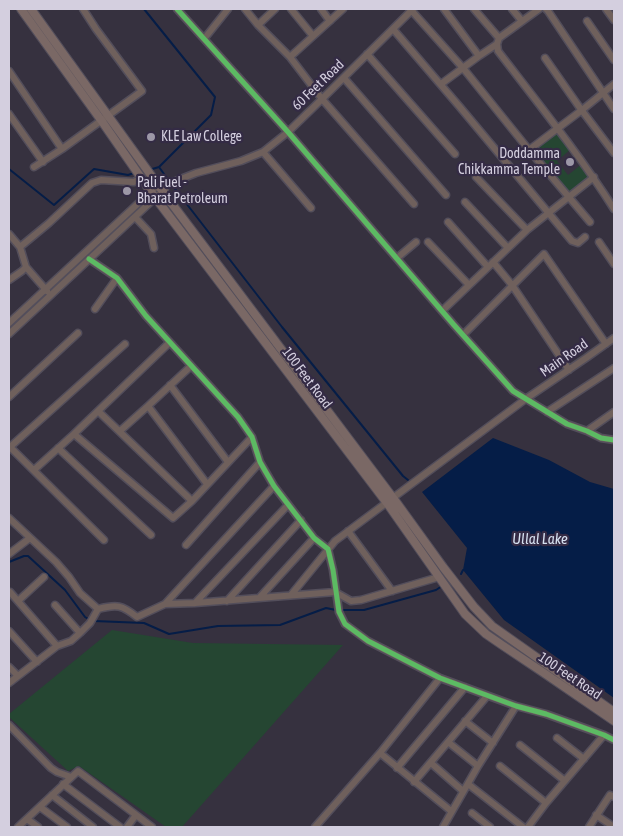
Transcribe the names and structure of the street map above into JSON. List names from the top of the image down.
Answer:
{
  "streets": {
    "main road": ["100 Feet Road"],
    "street": ["60 Feet Road", "Main Road"]
  },
  "crossings": [
    ["60 Feet Road", "100 Feet Road"],
    ["Main Road", "100 Feet Road"]
  ],
  "water": ["Ullal Lake"],
  "places": ["KLE Law College", "Doddamma Chikkamma Temple", "Pali Fuel - Bharat Petroleum"]
}
